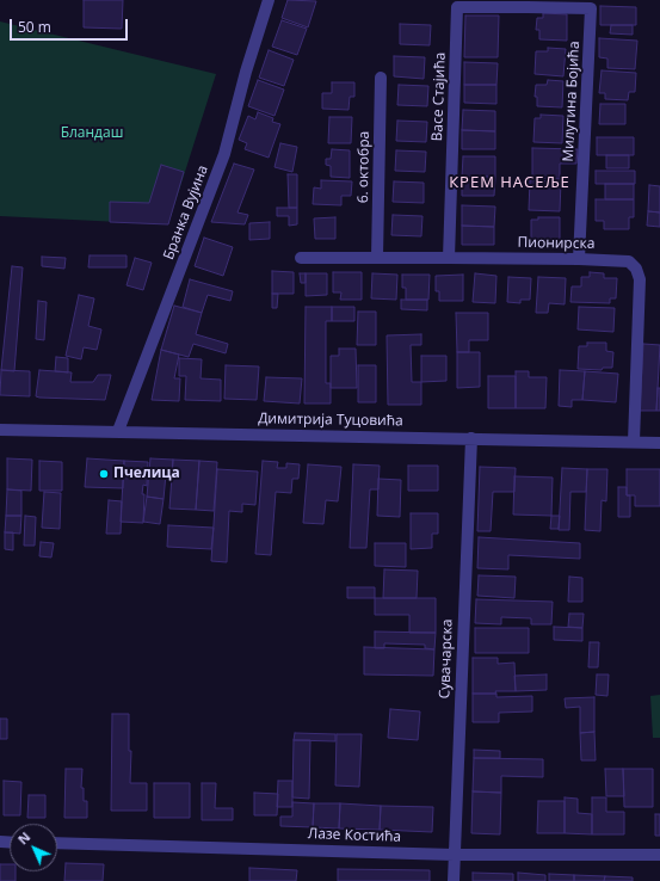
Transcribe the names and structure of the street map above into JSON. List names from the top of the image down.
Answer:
{
  "streets": {
    "street": [
      "Васе Стајића",
      "Милутина Бојића",
      "6. октобра",
      "Бранка Вујина",
      "Пионирска",
      "Димитрија Туцовића",
      "Сувачарска",
      "Лазе Костића"
    ]
  },
  "crossings": [
    ["Васе Стајића", "Милутина Бојића"],
    ["Васе Стајића", "Пионирска"],
    ["Милутина Бојића", "Пионирска"],
    ["6. октобра", "Пионирска"],
    ["Бранка Вујина", "Димитрија Туцовића"],
    ["Пионирска", "Димитрија Туцовића"],
    ["Димитрија Туцовића", "Сувачарска"],
    ["Сувачарска", "Лазе Костића"]
  ],
  "districts": ["КРЕМ НАСЕЉЕ"],
  "parks": ["Бландаш"],
  "places": ["Пчелица"],
  "scale_bar": "50 m",
  "north": "top left"
}
